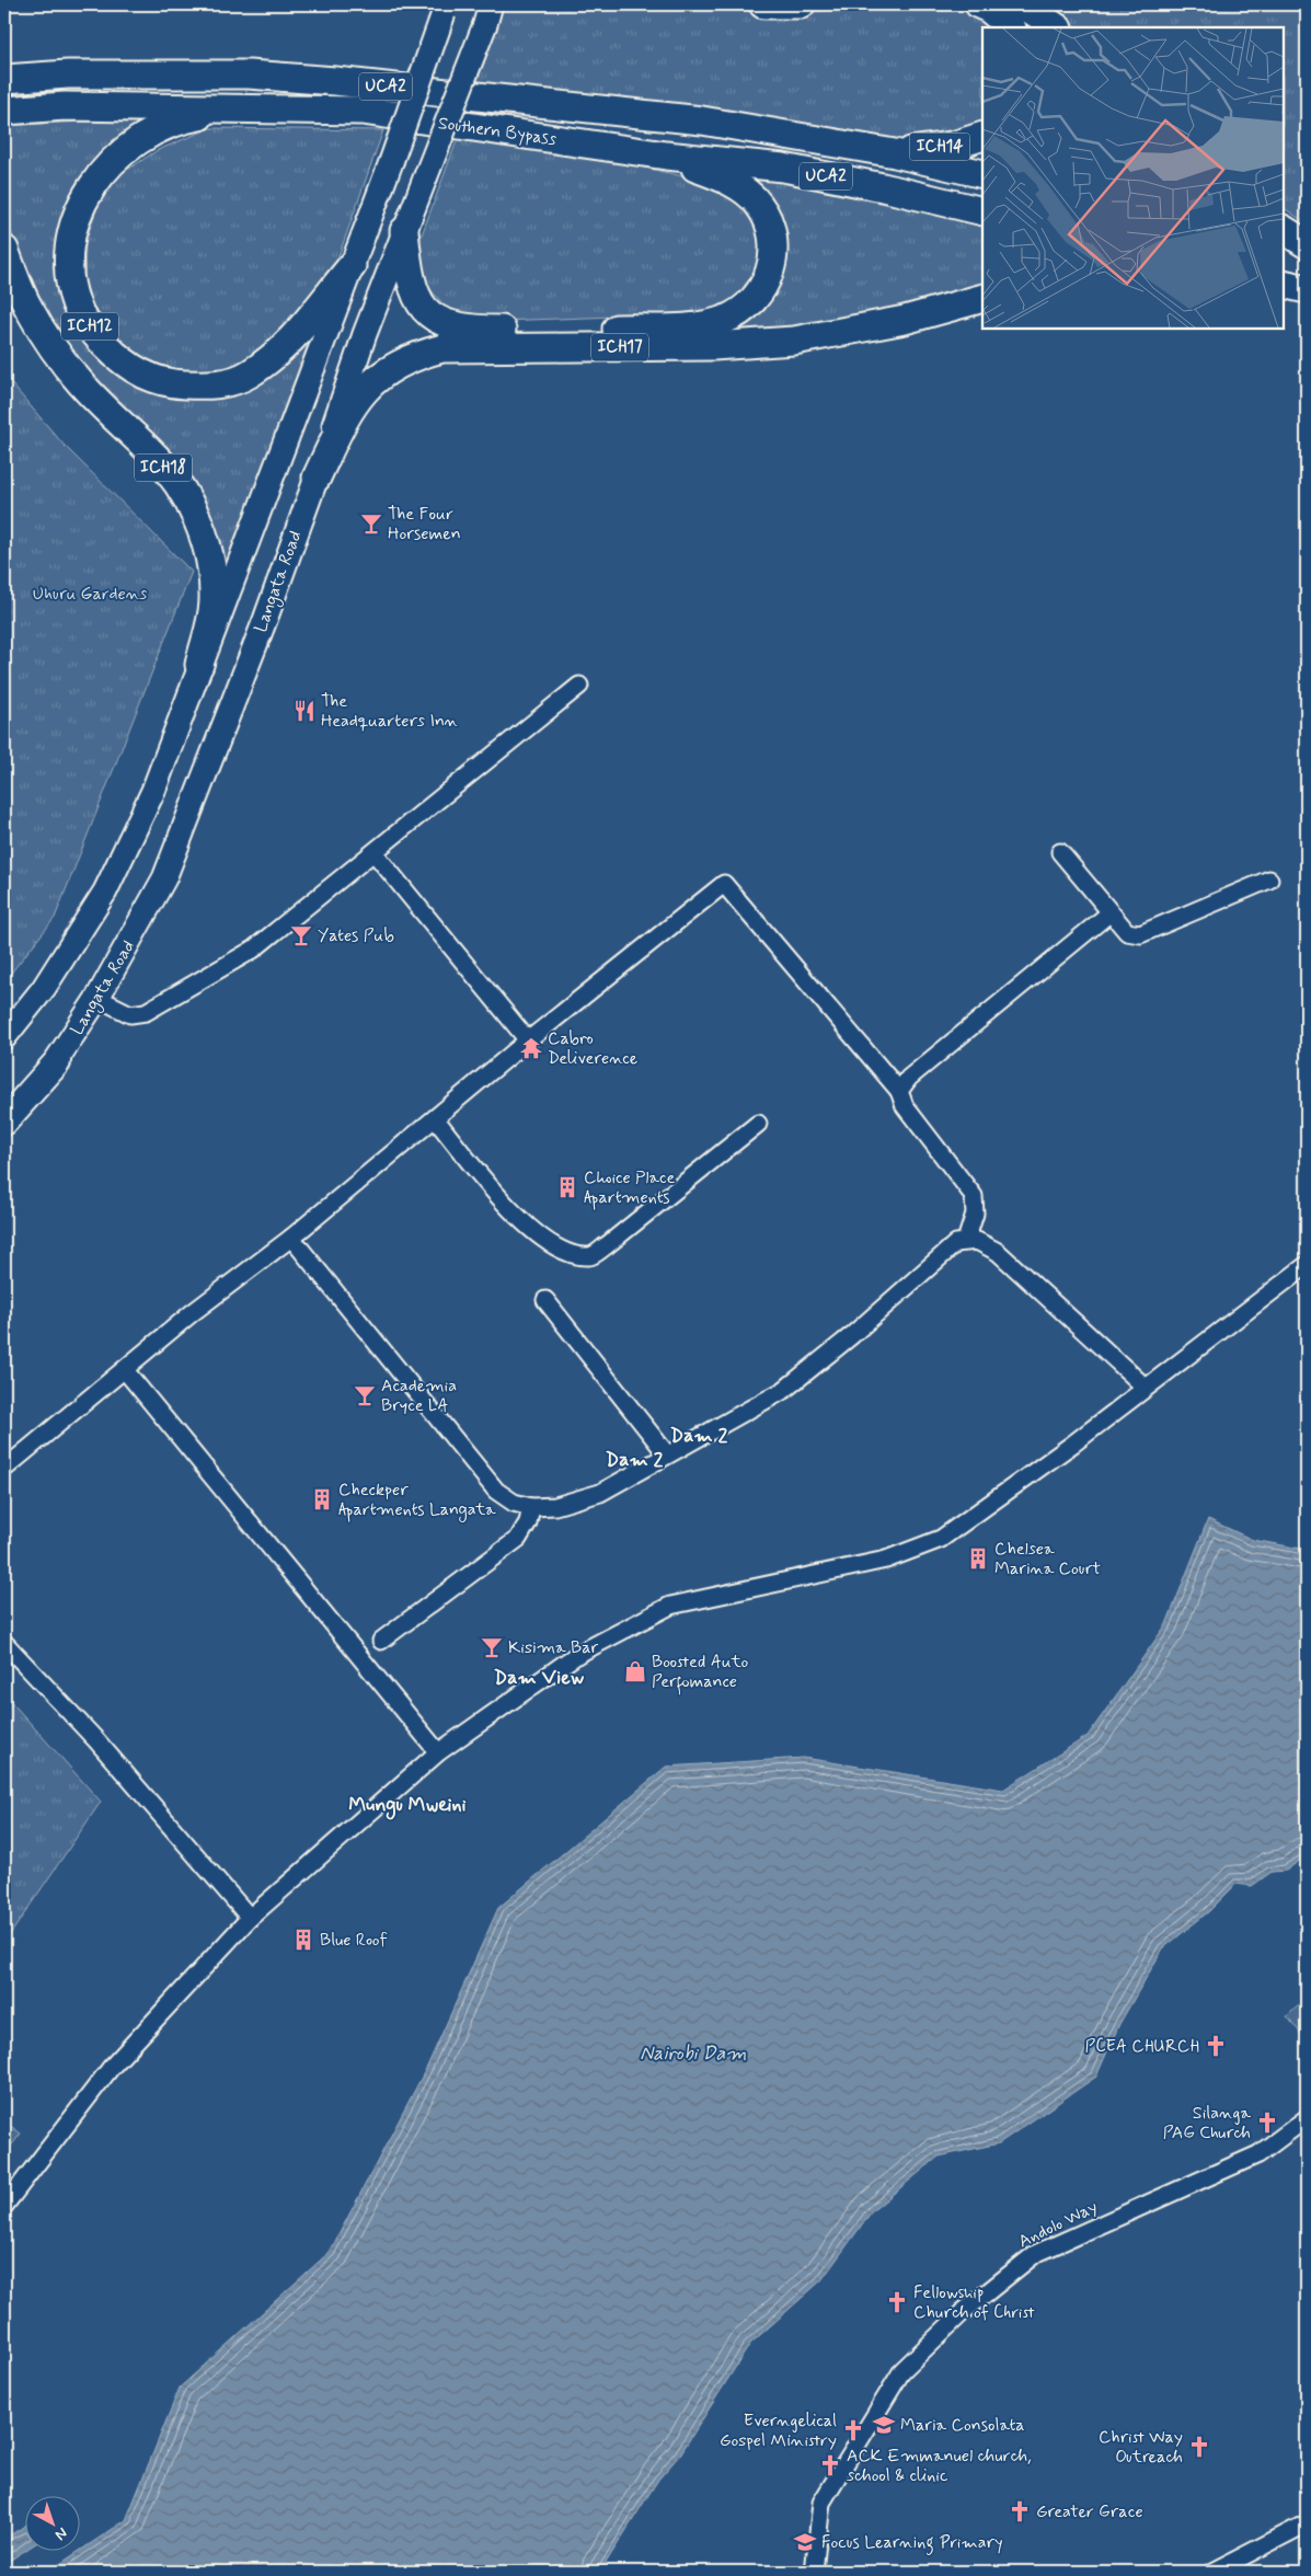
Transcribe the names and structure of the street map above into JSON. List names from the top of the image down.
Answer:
{
  "streets": {
    "highway": [
      "UCA2",
      "Southern Bypass",
      "ICH14",
      "ICH12",
      "ICH17",
      "ICH18"
    ],
    "main road": ["Langata Road"],
    "street": ["Andolo Way"]
  },
  "crossings": [
    ["Southern Bypass", "ICH14"],
    ["Southern Bypass", "ICH12"],
    ["ICH17", "Langata Road"]
  ],
  "districts": [
    "Dam 2",
    "Dam 2",
    "Dam View",
    "Mungu Mweini"
  ],
  "water": ["Nairobi Dam"],
  "parks": ["Uhuru Gardens"],
  "places": {
    "bar": [
      "The Four Horsemen",
      "Yates Pub",
      "Academia Bryce LA",
      "Kisima Bar"
    ],
    "restaurant": ["The Headquarters Inn"],
    "temple": ["Cabro Deliverence"],
    "building": [
      "Choice Place Apartments",
      "Checkper Apartments Langata",
      "Chelsea Marina Court",
      "Blue Roof"
    ],
    "shop": ["Boosted Auto Perfomance"],
    "church": [
      "PCEA CHURCH",
      "Silanga PAG Church",
      "Fellowship Church of Christ",
      "Everngelical Gospel Ministry",
      "Christ Way Outreach",
      "ACK Emmanuel church, school & clinic",
      "Greater Grace"
    ],
    "school or university": ["Maria Consolata", "Focus Learning Primary"]
  },
  "north": "bottom right"
}
